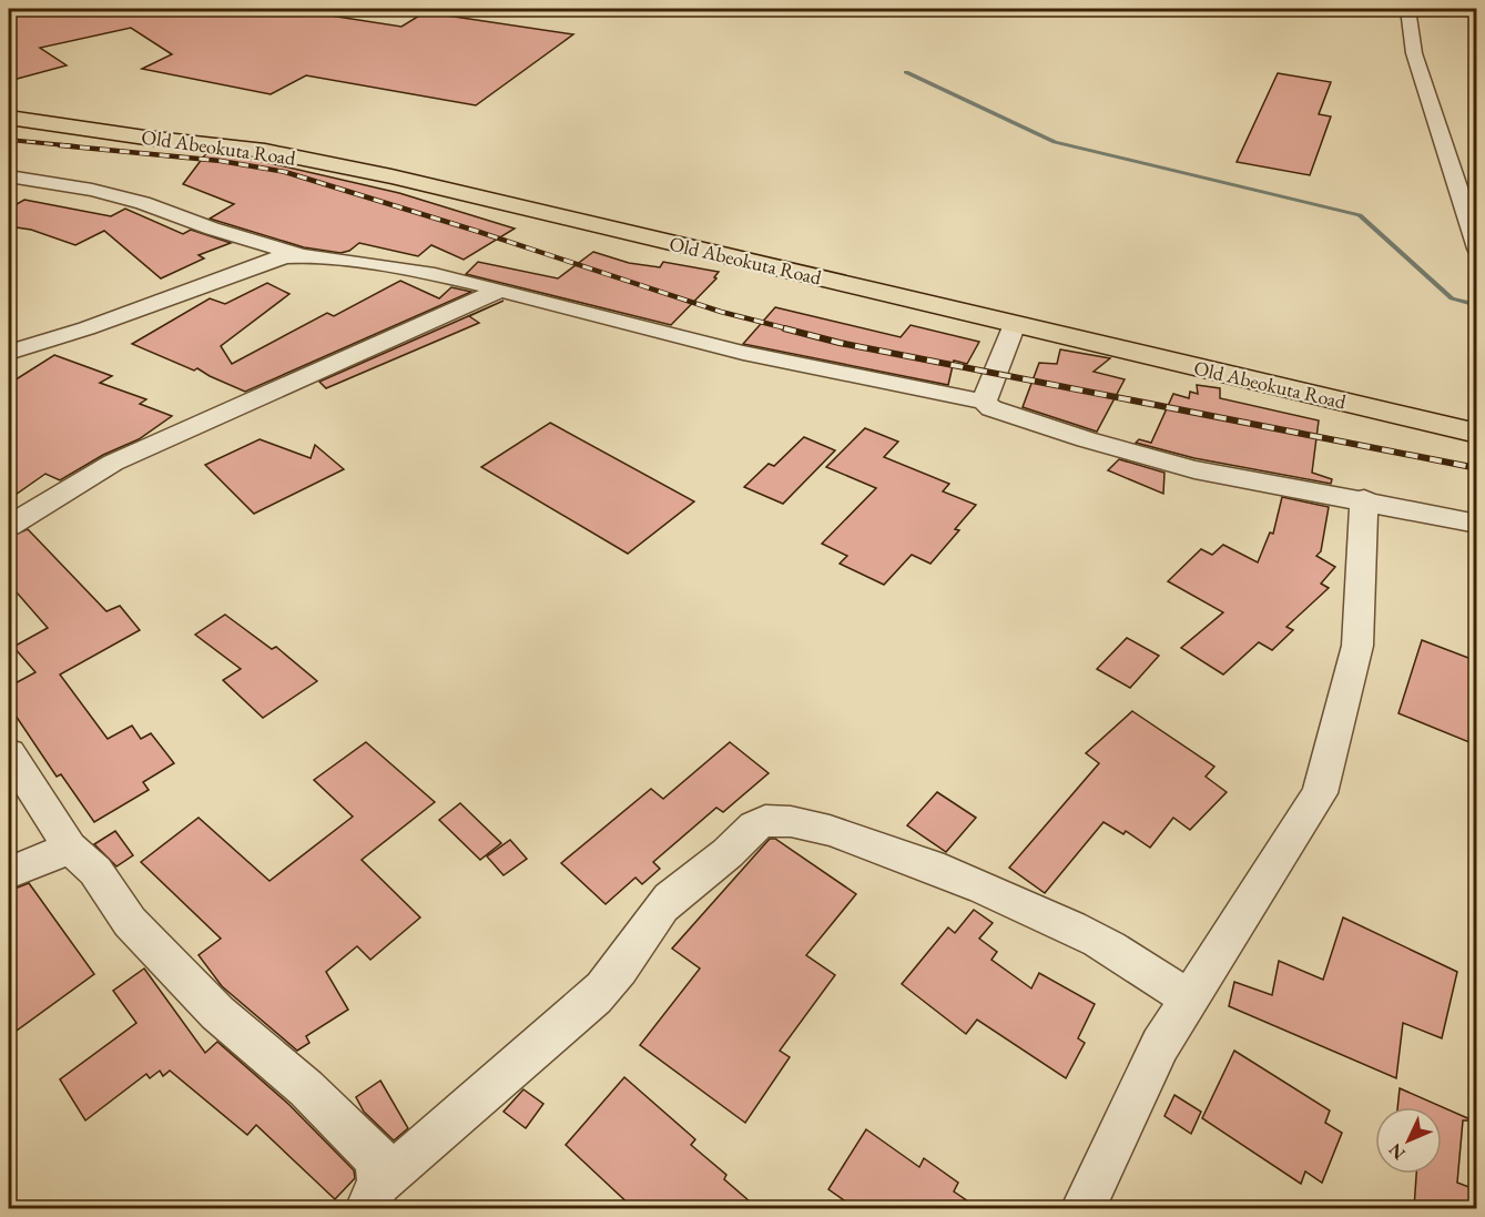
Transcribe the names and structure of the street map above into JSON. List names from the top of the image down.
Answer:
{
  "streets": {
    "highway": ["Old Abeokuta Road"]
  },
  "north": "bottom left"
}
